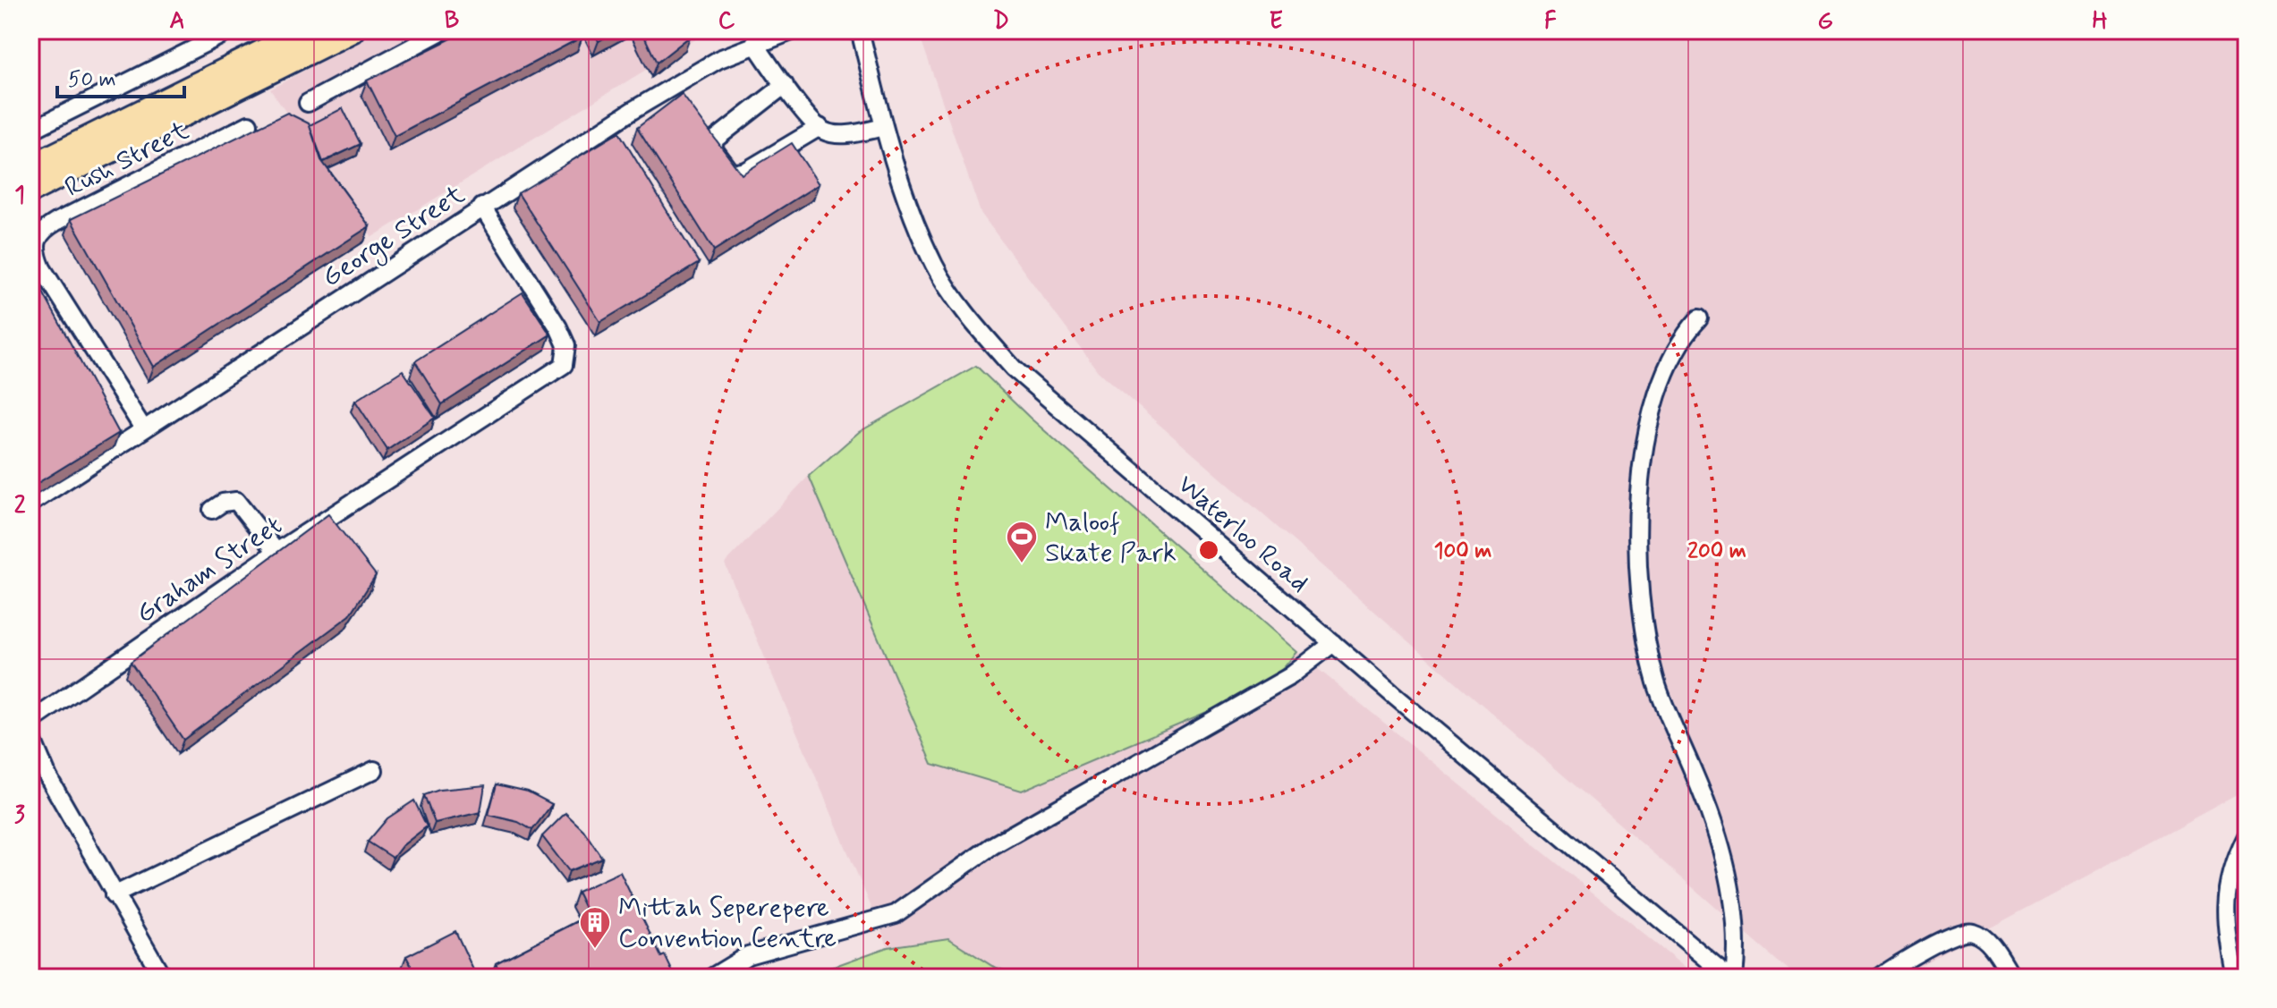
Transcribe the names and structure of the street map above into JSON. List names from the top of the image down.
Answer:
{
  "streets": {
    "street": [
      "Rush Street",
      "George Street",
      "Waterloo Road",
      "Graham Street"
    ]
  },
  "crossings": [
    ["Rush Street", "George Street"],
    ["George Street", "Graham Street"]
  ],
  "places": {
    "sports": ["Maloof Skate Park"],
    "building": ["Mittah Seperepere Convention Centre"]
  },
  "scale_bar": "50 m",
  "grid": {
    "columns": [
      "A",
      "B",
      "C",
      "D",
      "E",
      "F",
      "G",
      "H"
    ],
    "rows": ["1", "2", "3"]
  },
  "rings": ["100 m", "200 m"]
}
